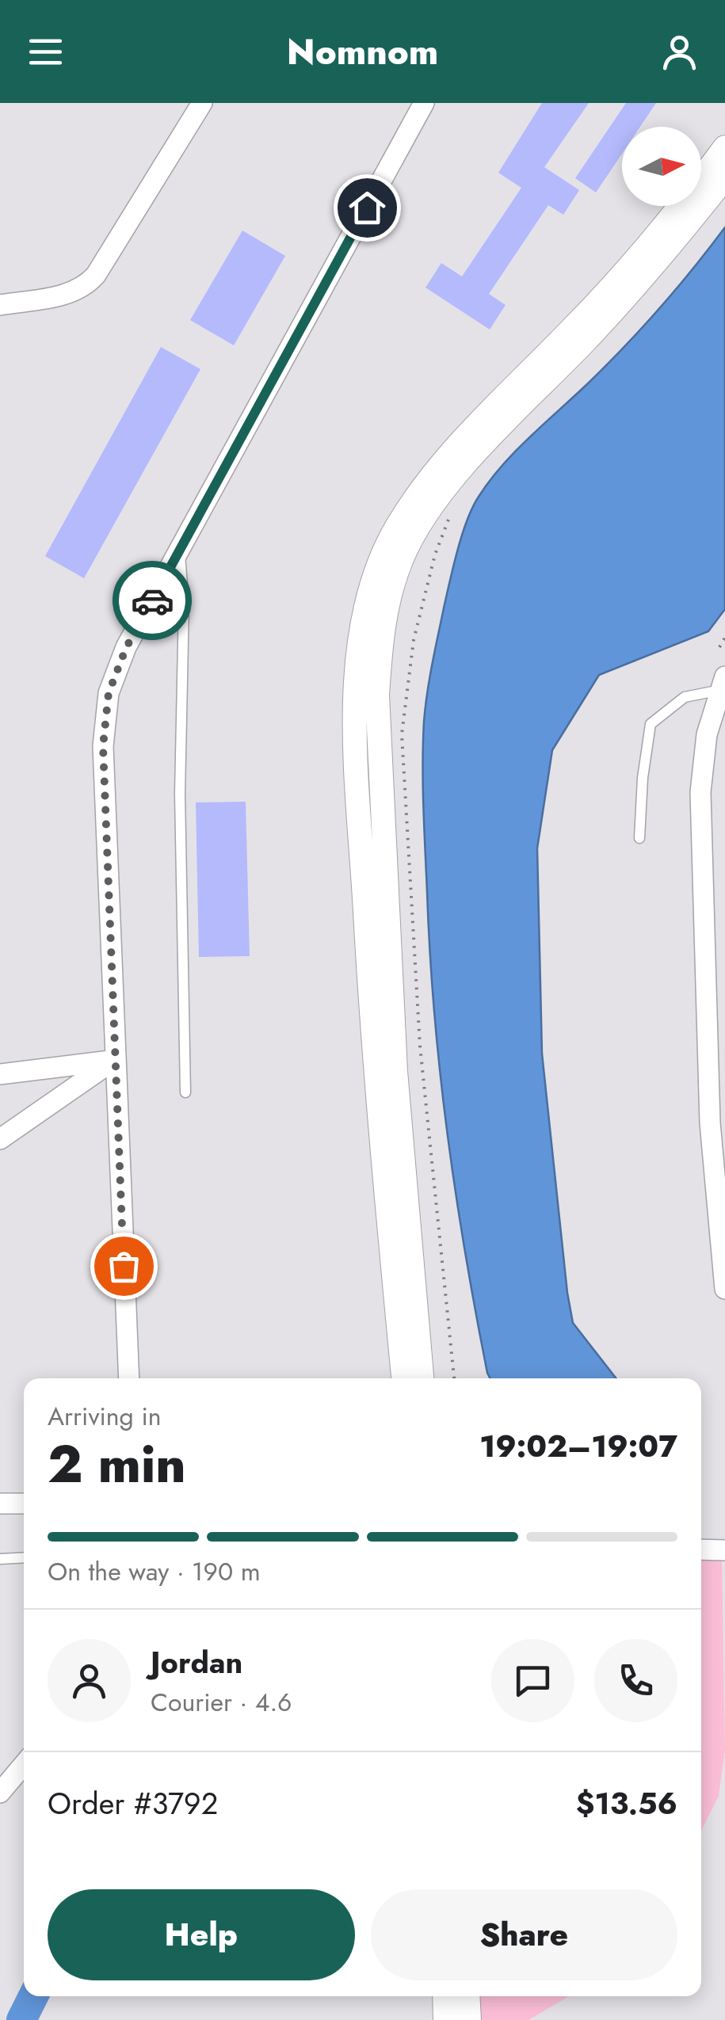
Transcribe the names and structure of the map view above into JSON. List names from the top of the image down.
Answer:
{
  "north": "right",
  "page": {
    "header": "Nomnom",
    "heading": ["2 min", "Arriving in", "19:02–19:07"],
    "panel": [
      "Jordan",
      "Courier · 4.6",
      "Order #3792",
      "$13.56"
    ],
    "bar": "On the way · 190 m",
    "buttons": ["Help", "Share"]
  }
}
